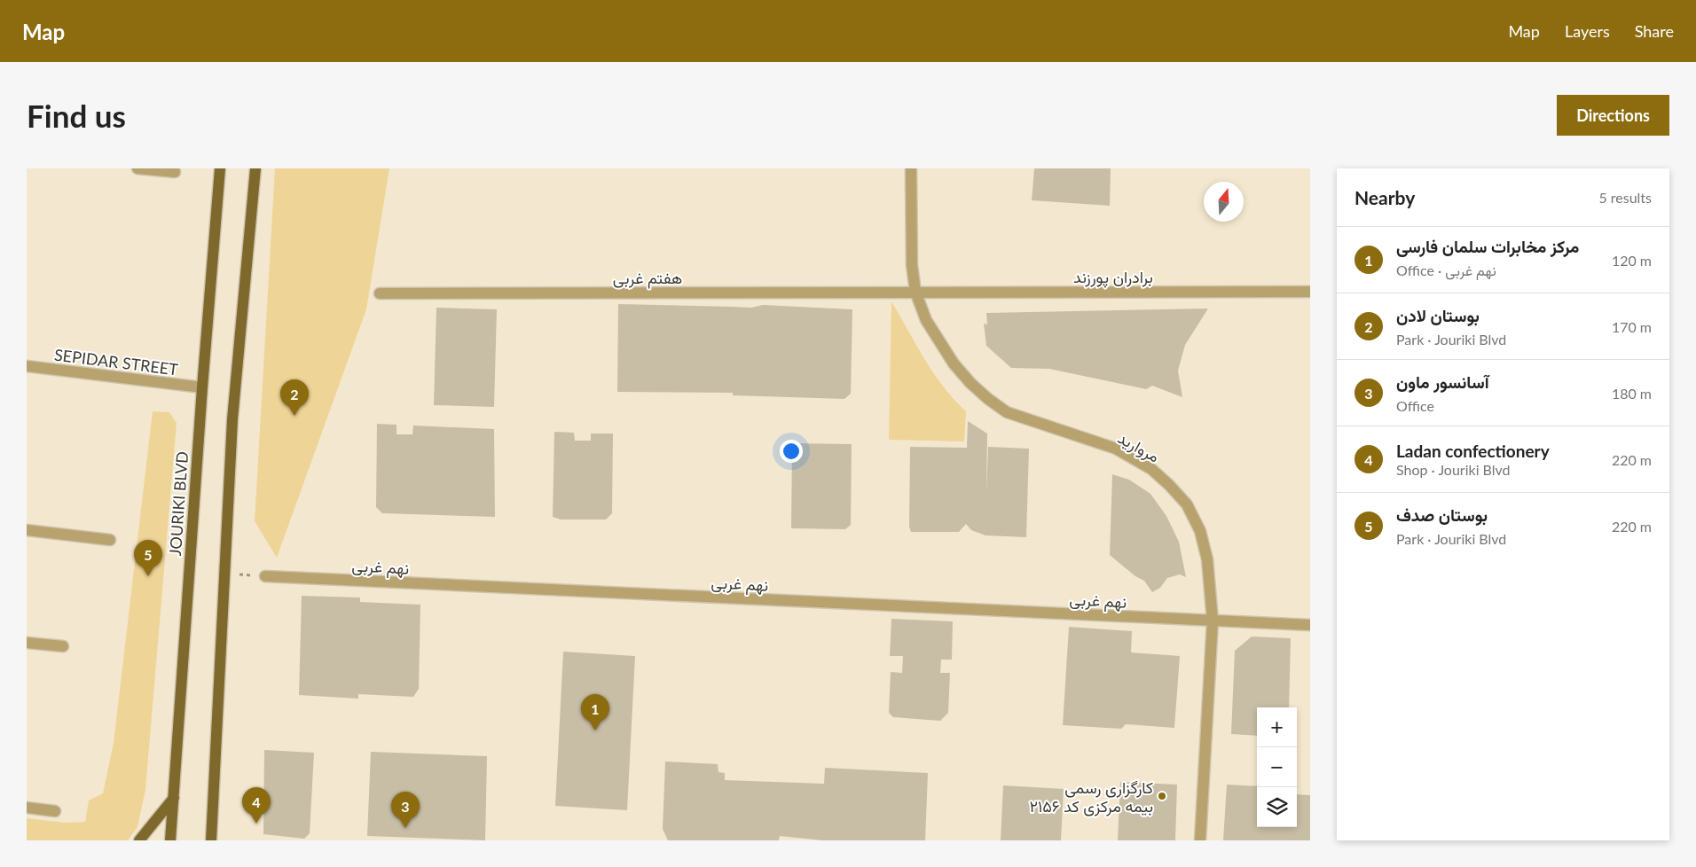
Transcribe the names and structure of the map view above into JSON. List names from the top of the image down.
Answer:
{
  "streets": {
    "main road": ["JOURIKI BLVD"],
    "street": [
      "برادران پورزند",
      "هفتم غربی",
      "SEPIDAR STREET",
      "مروارید",
      "نهم غربی"
    ]
  },
  "crossings": [
    ["برادران پورزند", "هفتم غربی"],
    ["برادران پورزند", "مروارید"],
    ["هفتم غربی", "مروارید"],
    ["SEPIDAR STREET", "JOURIKI BLVD"],
    ["مروارید", "نهم غربی"]
  ],
  "places": ["کارگزاری رسمی بیمه مرکزی کد ۲۱۵۶"],
  "north": "top",
  "page": {
    "header": "Map",
    "nav": ["Map", "Layers", "Share"],
    "buttons": "Directions",
    "title": "Find us",
    "heading": ["Nearby", "5 results"],
    "list": [
      {
        "mark": "1",
        "name": "مرکز مخابرات سلمان فارسی",
        "note": "Office · نهم غربی",
        "value": "120 m"
      },
      {
        "mark": "2",
        "name": "بوستان لادن",
        "note": "Park · Jouriki Blvd",
        "value": "170 m"
      },
      {
        "mark": "3",
        "name": "آسانسور ماون",
        "note": "Office",
        "value": "180 m"
      },
      {
        "mark": "4",
        "name": "Ladan confectionery",
        "note": "Shop · Jouriki Blvd",
        "value": "220 m"
      },
      {
        "mark": "5",
        "name": "بوستان صدف",
        "note": "Park · Jouriki Blvd",
        "value": "220 m"
      }
    ],
    "pins": [
      "2",
      "5",
      "1",
      "4",
      "3"
    ],
    "map_buttons": ["+", "−"]
  }
}
